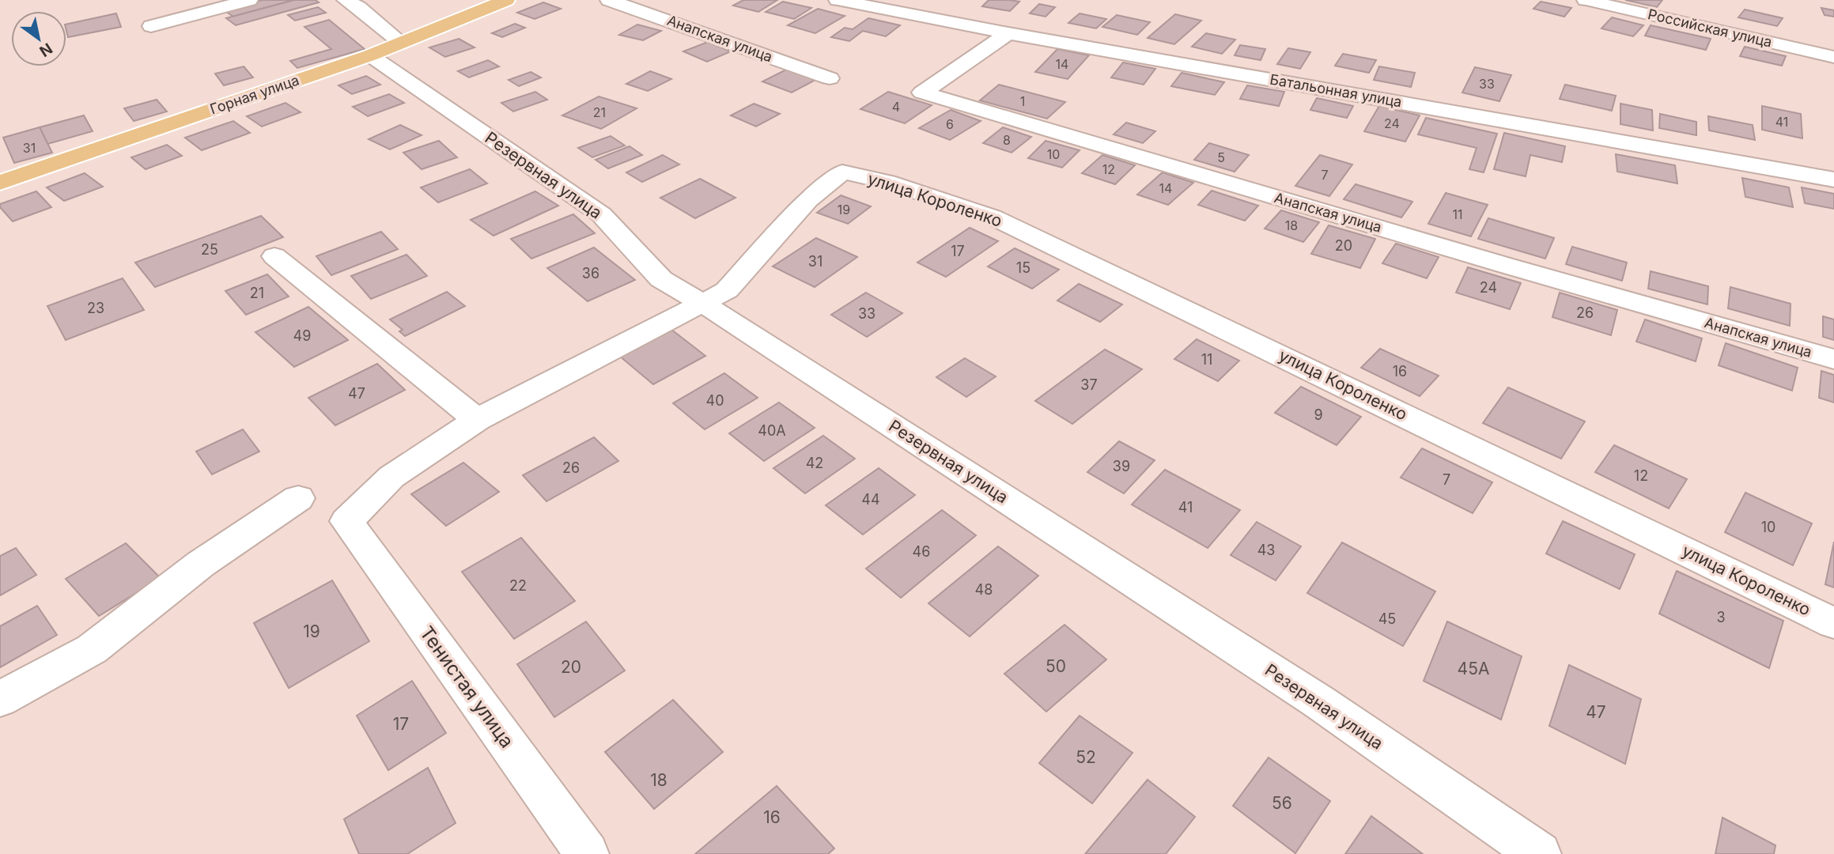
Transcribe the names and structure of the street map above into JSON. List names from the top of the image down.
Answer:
{
  "streets": {
    "main road": ["Горная улица"],
    "street": [
      "Российская улица",
      "Анапская улица",
      "Батальонная улица",
      "Резервная улица",
      "улица Короленко",
      "Тенистая улица"
    ]
  },
  "crossings": [
    ["Анапская улица", "Батальонная улица"],
    ["Горная улица", "Резервная улица"],
    ["Резервная улица", "улица Короленко"]
  ],
  "house_numbers": [
    "14",
    "33",
    "1",
    "4",
    "21",
    "41",
    "24",
    "6",
    "8",
    "31",
    "10",
    "5",
    "12",
    "7",
    "14",
    "19",
    "11",
    "18",
    "20",
    "25",
    "17",
    "31",
    "15",
    "36",
    "24",
    "21",
    "23",
    "26",
    "33",
    "49",
    "11",
    "16",
    "37",
    "47",
    "40",
    "9",
    "40А",
    "42",
    "39",
    "26",
    "12",
    "7",
    "44",
    "41",
    "10",
    "43",
    "46",
    "22",
    "48",
    "3",
    "45",
    "19",
    "50",
    "20",
    "45А",
    "47",
    "17",
    "52",
    "18",
    "56",
    "16"
  ],
  "north": "bottom right"
}
